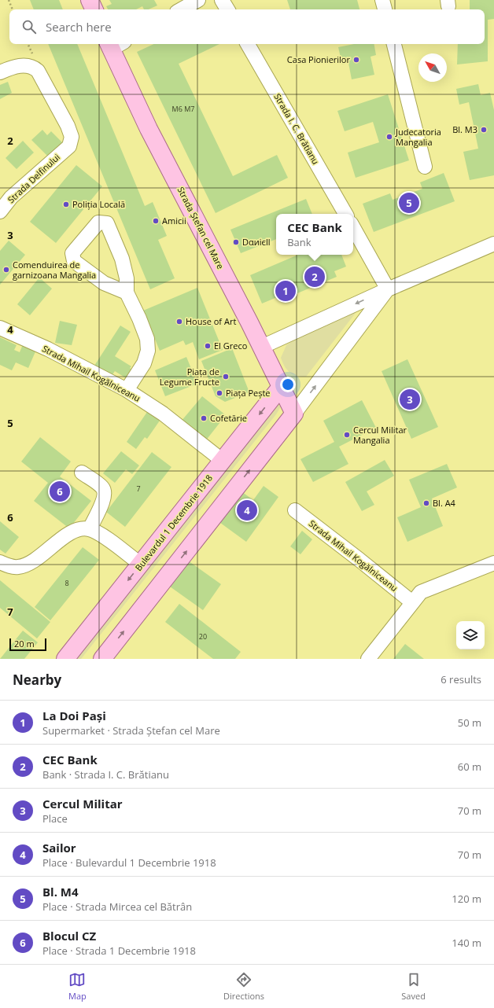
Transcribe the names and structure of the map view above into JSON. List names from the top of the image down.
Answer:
{
  "streets": {
    "main road": ["Strada Ștefan cel Mare", "Bulevardul 1 Decembrie 1918"],
    "street": ["Strada I. C. Brătianu", "Strada Delfinului", "Strada Mihail Kogălniceanu"]
  },
  "crossings": [
    ["Strada Ștefan cel Mare", "Bulevardul 1 Decembrie 1918"],
    ["Strada Mihail Kogălniceanu", "Bulevardul 1 Decembrie 1918"]
  ],
  "places": [
    "Casa Pionierilor",
    "Bl. M3",
    "Judecatoria Mangalia",
    "Poliția Locală",
    "Amicii",
    "Dαиiєll",
    "Comenduirea de garnizoana Mangalia",
    "House of Art",
    "El Greco",
    "Piața de Legume Fructe",
    "Piața Pește",
    "Cofetărie",
    "Cercul Militar Mangalia",
    "Bl. A4"
  ],
  "house_numbers": [
    "M6 M7",
    "7",
    "8",
    "20"
  ],
  "scale_bar": "20 m",
  "north": "top left",
  "page": {
    "search": "Search here",
    "pins": [
      "5",
      "2",
      "1",
      "3",
      "6",
      "4"
    ],
    "popup": ["CEC Bank", "Bank"],
    "scale": "20 m",
    "heading": ["Nearby", "6 results"],
    "list": [
      {
        "mark": "1",
        "name": "La Doi Pași",
        "note": "Supermarket · Strada Ștefan cel Mare",
        "value": "50 m"
      },
      {
        "mark": "2",
        "name": "CEC Bank",
        "note": "Bank · Strada I. C. Brătianu",
        "value": "60 m"
      },
      {
        "mark": "3",
        "name": "Cercul Militar",
        "note": "Place",
        "value": "70 m"
      },
      {
        "mark": "4",
        "name": "Sailor",
        "note": "Place · Bulevardul 1 Decembrie 1918",
        "value": "70 m"
      },
      {
        "mark": "5",
        "name": "Bl. M4",
        "note": "Place · Strada Mircea cel Bătrân",
        "value": "120 m"
      },
      {
        "mark": "6",
        "name": "Blocul CZ",
        "note": "Place · Strada 1 Decembrie 1918",
        "value": "140 m"
      }
    ],
    "nav": ["Map", "Directions", "Saved"]
  },
  "grid": {
    "rows": [
      "2",
      "3",
      "4",
      "5",
      "6",
      "7"
    ]
  }
}
